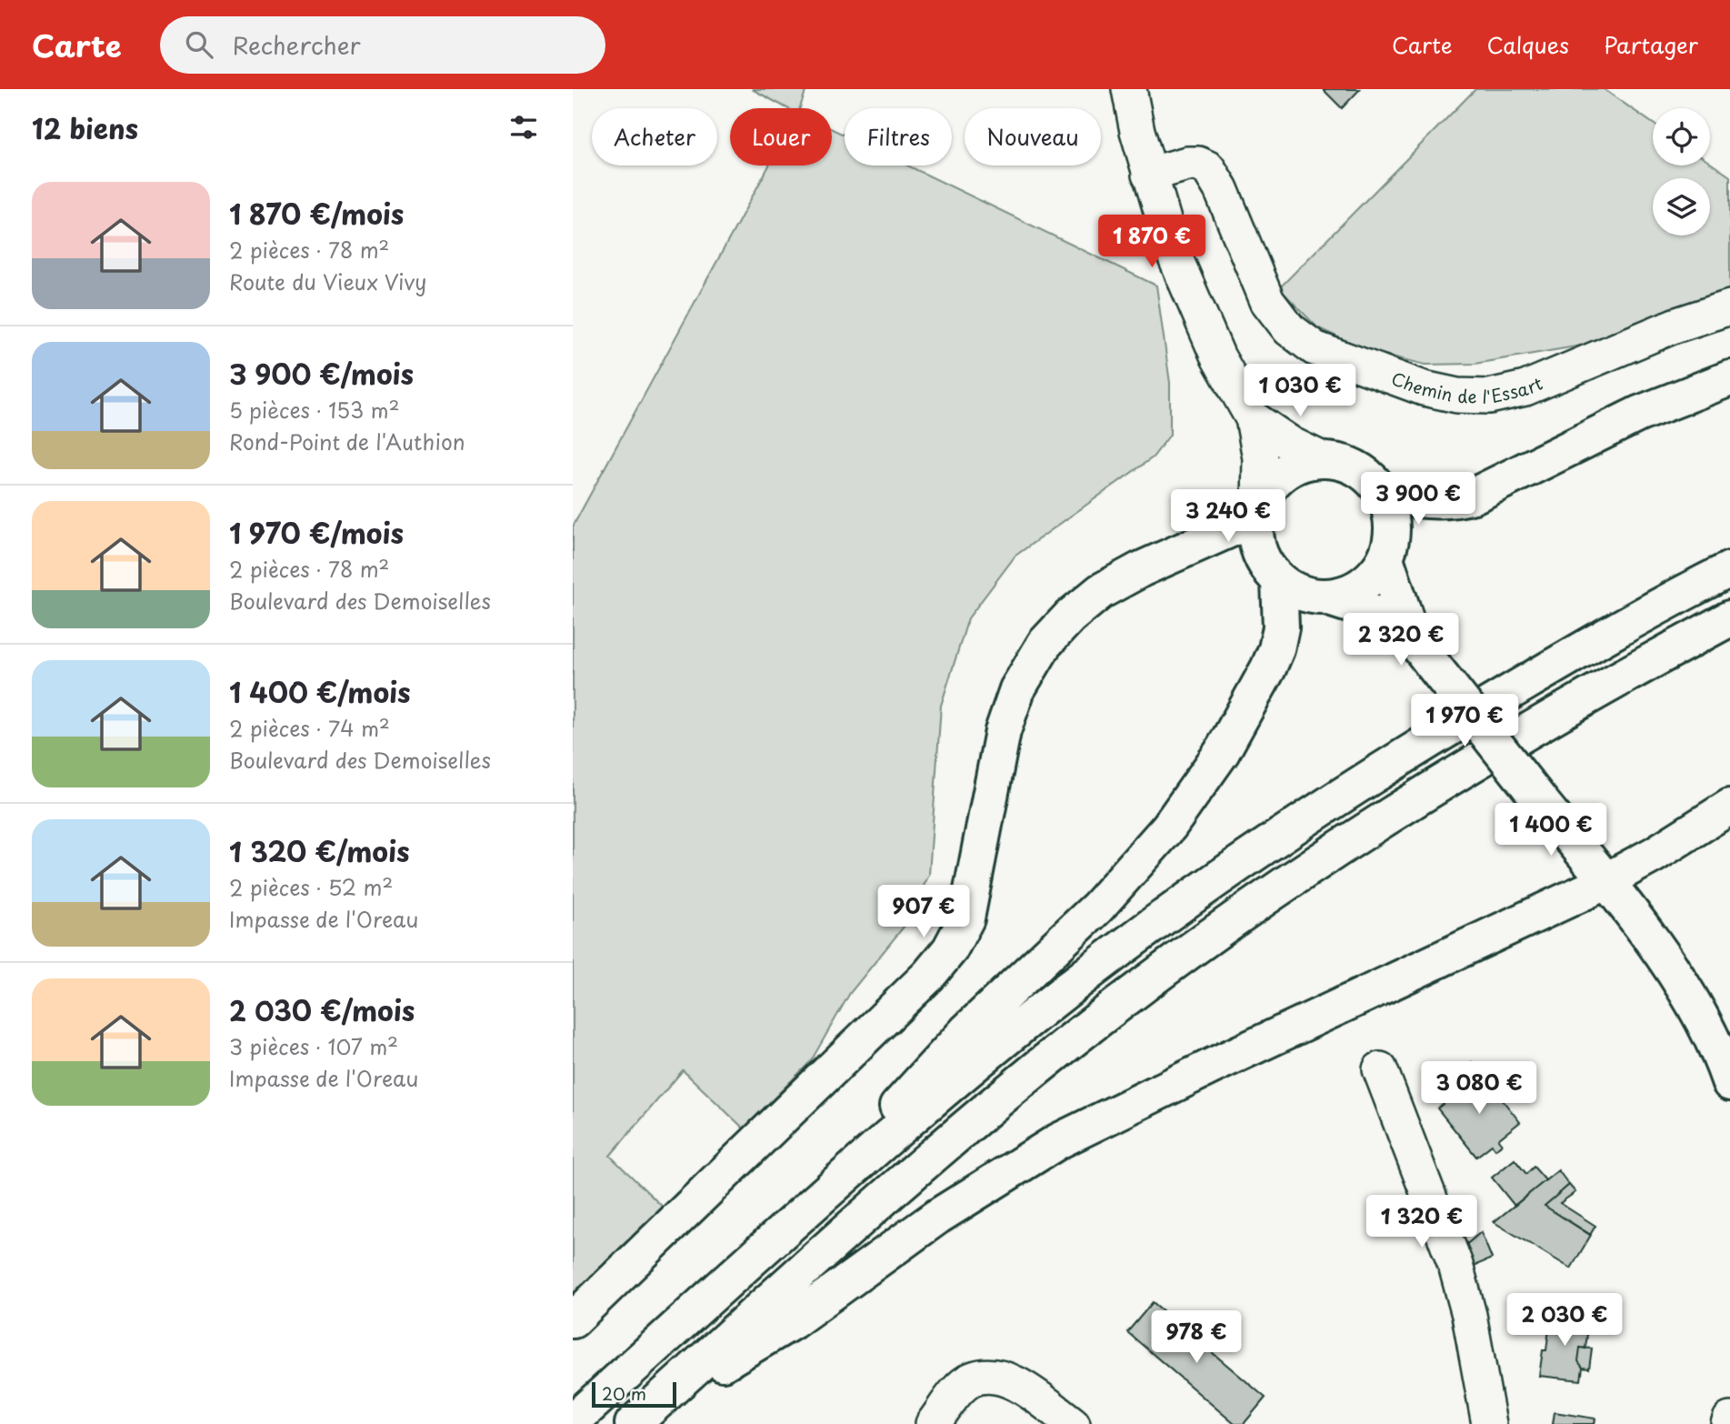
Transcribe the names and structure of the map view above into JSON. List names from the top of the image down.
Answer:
{
  "streets": {
    "street": ["Chemin de l'Essart"]
  },
  "scale_bar": "20 m",
  "page": {
    "header": "Carte",
    "search": "Rechercher",
    "nav": ["Carte", "Calques", "Partager"],
    "heading": "12 biens",
    "chip": [
      "Acheter",
      "Louer",
      "Filtres",
      "Nouveau"
    ],
    "list": [
      {
        "name": "1 870 €/mois",
        "note": "2 pièces · 78 m² · Route du Vieux Vivy"
      },
      {
        "name": "3 900 €/mois",
        "note": "5 pièces · 153 m² · Rond-Point de l'Authion"
      },
      {
        "name": "1 970 €/mois",
        "note": "2 pièces · 78 m² · Boulevard des Demoiselles"
      },
      {
        "name": "1 400 €/mois",
        "note": "2 pièces · 74 m² · Boulevard des Demoiselles"
      },
      {
        "name": "1 320 €/mois",
        "note": "2 pièces · 52 m² · Impasse de l'Oreau"
      },
      {
        "name": "2 030 €/mois",
        "note": "3 pièces · 107 m² · Impasse de l'Oreau"
      }
    ],
    "price": [
      "1 870 €",
      "1 030 €",
      "3 900 €",
      "3 240 €",
      "2 320 €",
      "1 970 €",
      "1 400 €",
      "907 €",
      "3 080 €",
      "1 320 €",
      "2 030 €",
      "978 €"
    ],
    "scale": "20 m"
  }
}
